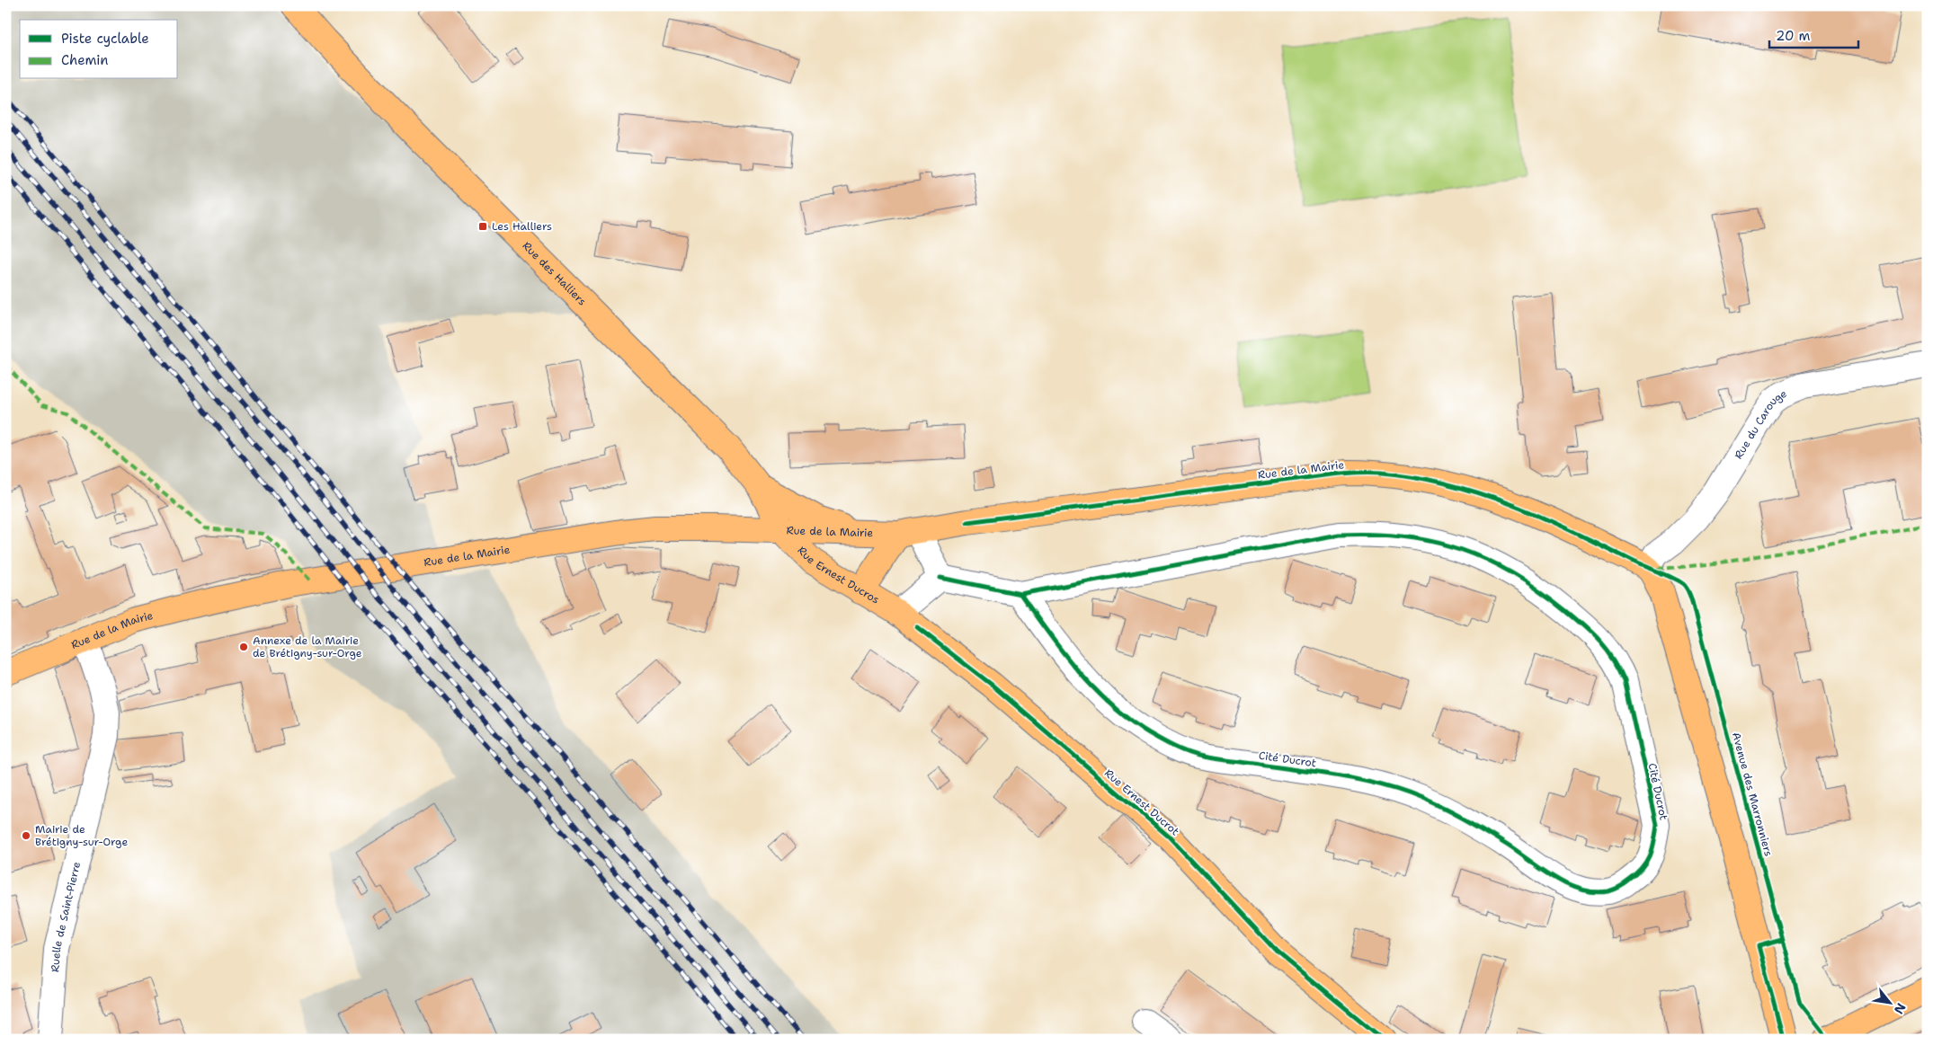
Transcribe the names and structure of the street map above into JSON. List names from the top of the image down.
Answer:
{
  "streets": {
    "main road": [
      "Rue des Halliers",
      "Rue de la Mairie",
      "Rue Ernest Ducros",
      "Rue Ernest Ducrot"
    ],
    "street": ["Rue du Carouge", "Cité Ducrot", "Ruelle de Saint-Pierre"],
    "cycle path": ["Avenue des Marronniers"]
  },
  "crossings": [
    ["Rue des Halliers", "Rue de la Mairie"],
    ["Rue des Halliers", "Rue Ernest Ducros"],
    ["Rue du Carouge", "Rue de la Mairie"],
    ["Rue de la Mairie", "Rue Ernest Ducros"],
    ["Rue de la Mairie", "Ruelle de Saint-Pierre"],
    ["Rue Ernest Ducros", "Rue Ernest Ducrot"]
  ],
  "places": {
    "transit": ["Les Halliers"],
    "other": ["Annexe de la Mairie de Brétigny-sur-Orge", "Mairie de Brétigny-sur-Orge"]
  },
  "legend": ["Piste cyclable", "Chemin"],
  "scale_bar": "20 m",
  "north": "bottom right"
}
